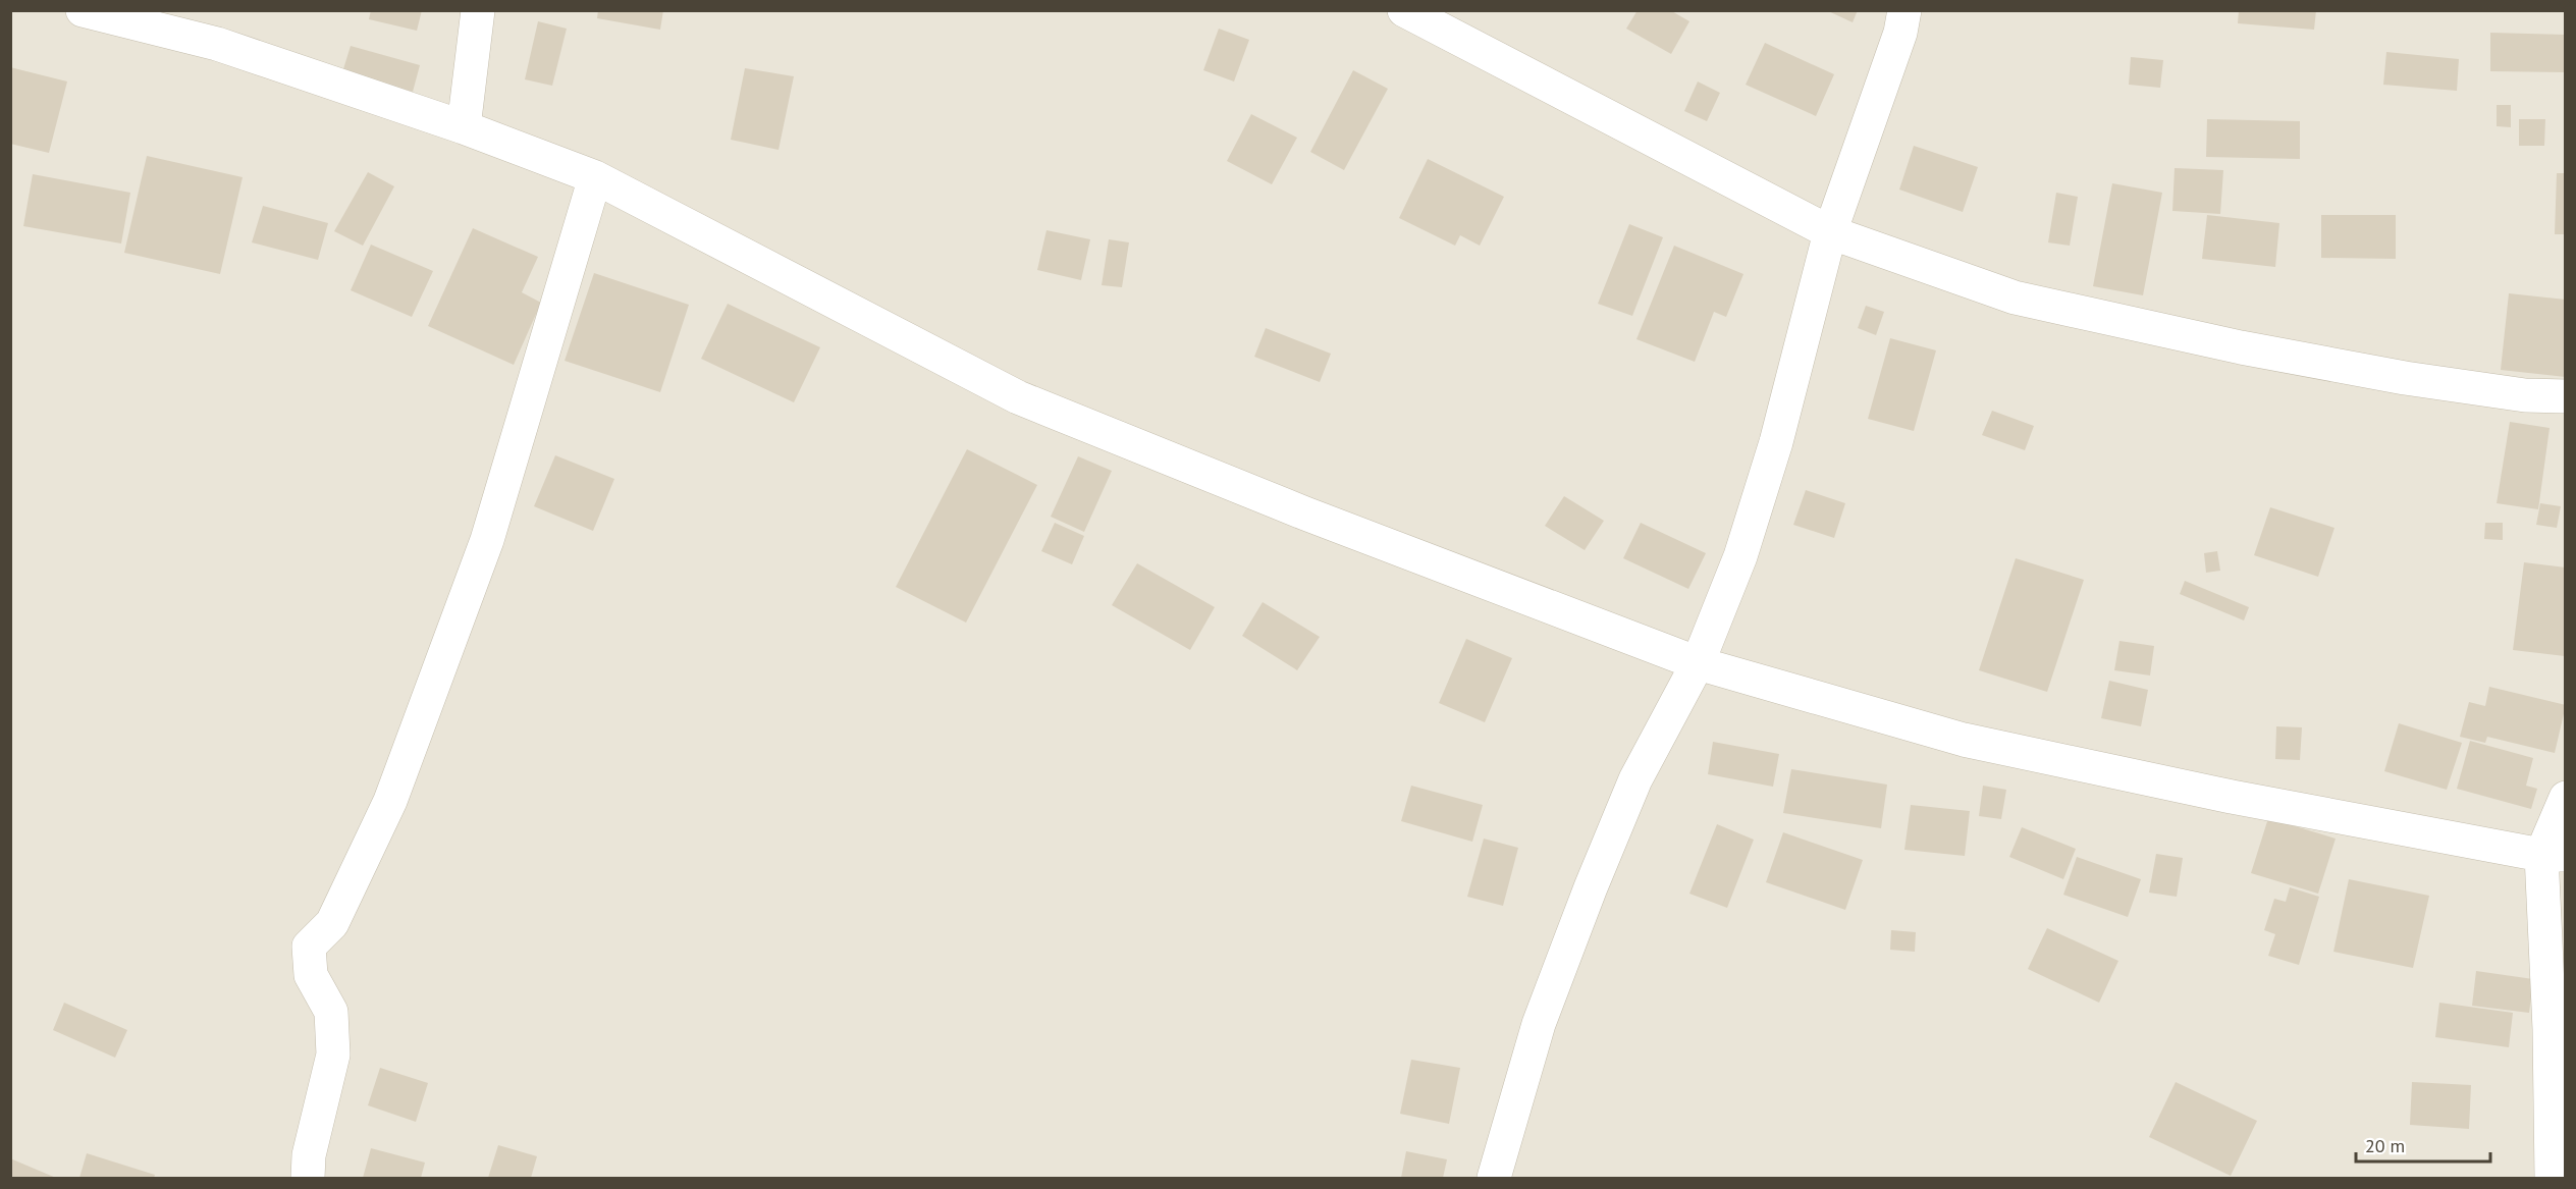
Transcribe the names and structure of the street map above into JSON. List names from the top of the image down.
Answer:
{
  "scale_bar": "20 m"
}
